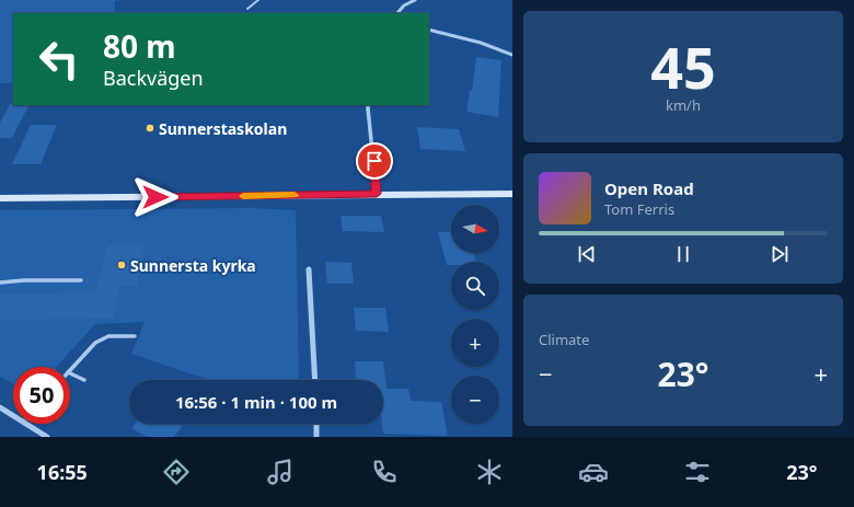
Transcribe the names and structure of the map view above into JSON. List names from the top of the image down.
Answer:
{
  "places": ["Sunnerstaskolan", "Sunnersta kyrka"],
  "north": "right",
  "page": {
    "tile": [
      ["45", "km/h"],
      "Climate"
    ],
    "turn": ["80 m", "Backvägen"],
    "song": ["Open Road", "Tom Ferris"],
    "map_buttons": ["+", "−"],
    "heat": ["−", "23°", "+"],
    "limit": "50",
    "trip": "16:56 · 1 min · 100 m",
    "tabs": ["16:55", "23°"]
  }
}
